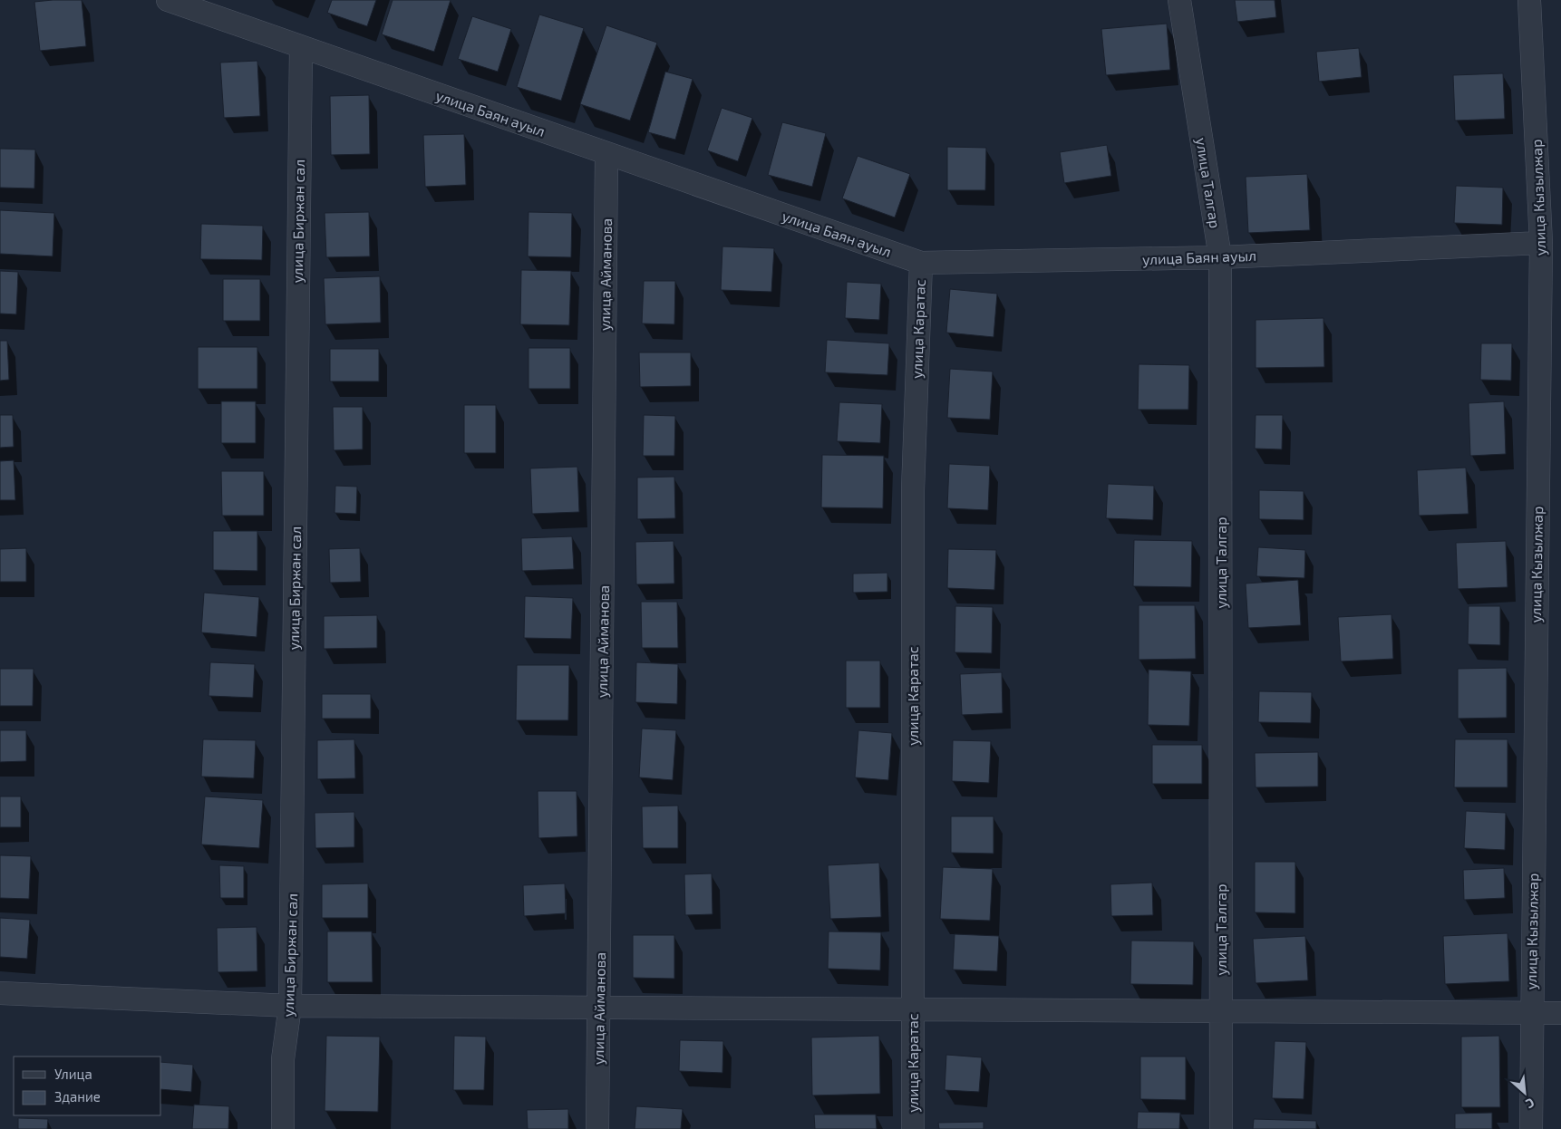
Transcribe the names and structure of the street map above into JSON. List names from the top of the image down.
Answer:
{
  "streets": {
    "street": [
      "улица Баян ауыл",
      "улица Талгар",
      "улица Кызылжар",
      "улица Биржан сал",
      "улица Айманова",
      "улица Каратас"
    ]
  },
  "crossings": [
    ["улица Баян ауыл", "улица Талгар"],
    ["улица Баян ауыл", "улица Кызылжар"],
    ["улица Баян ауыл", "улица Биржан сал"],
    ["улица Баян ауыл", "улица Айманова"],
    ["улица Баян ауыл", "улица Каратас"]
  ],
  "legend": ["Улица", "Здание"],
  "north": "bottom right"
}
